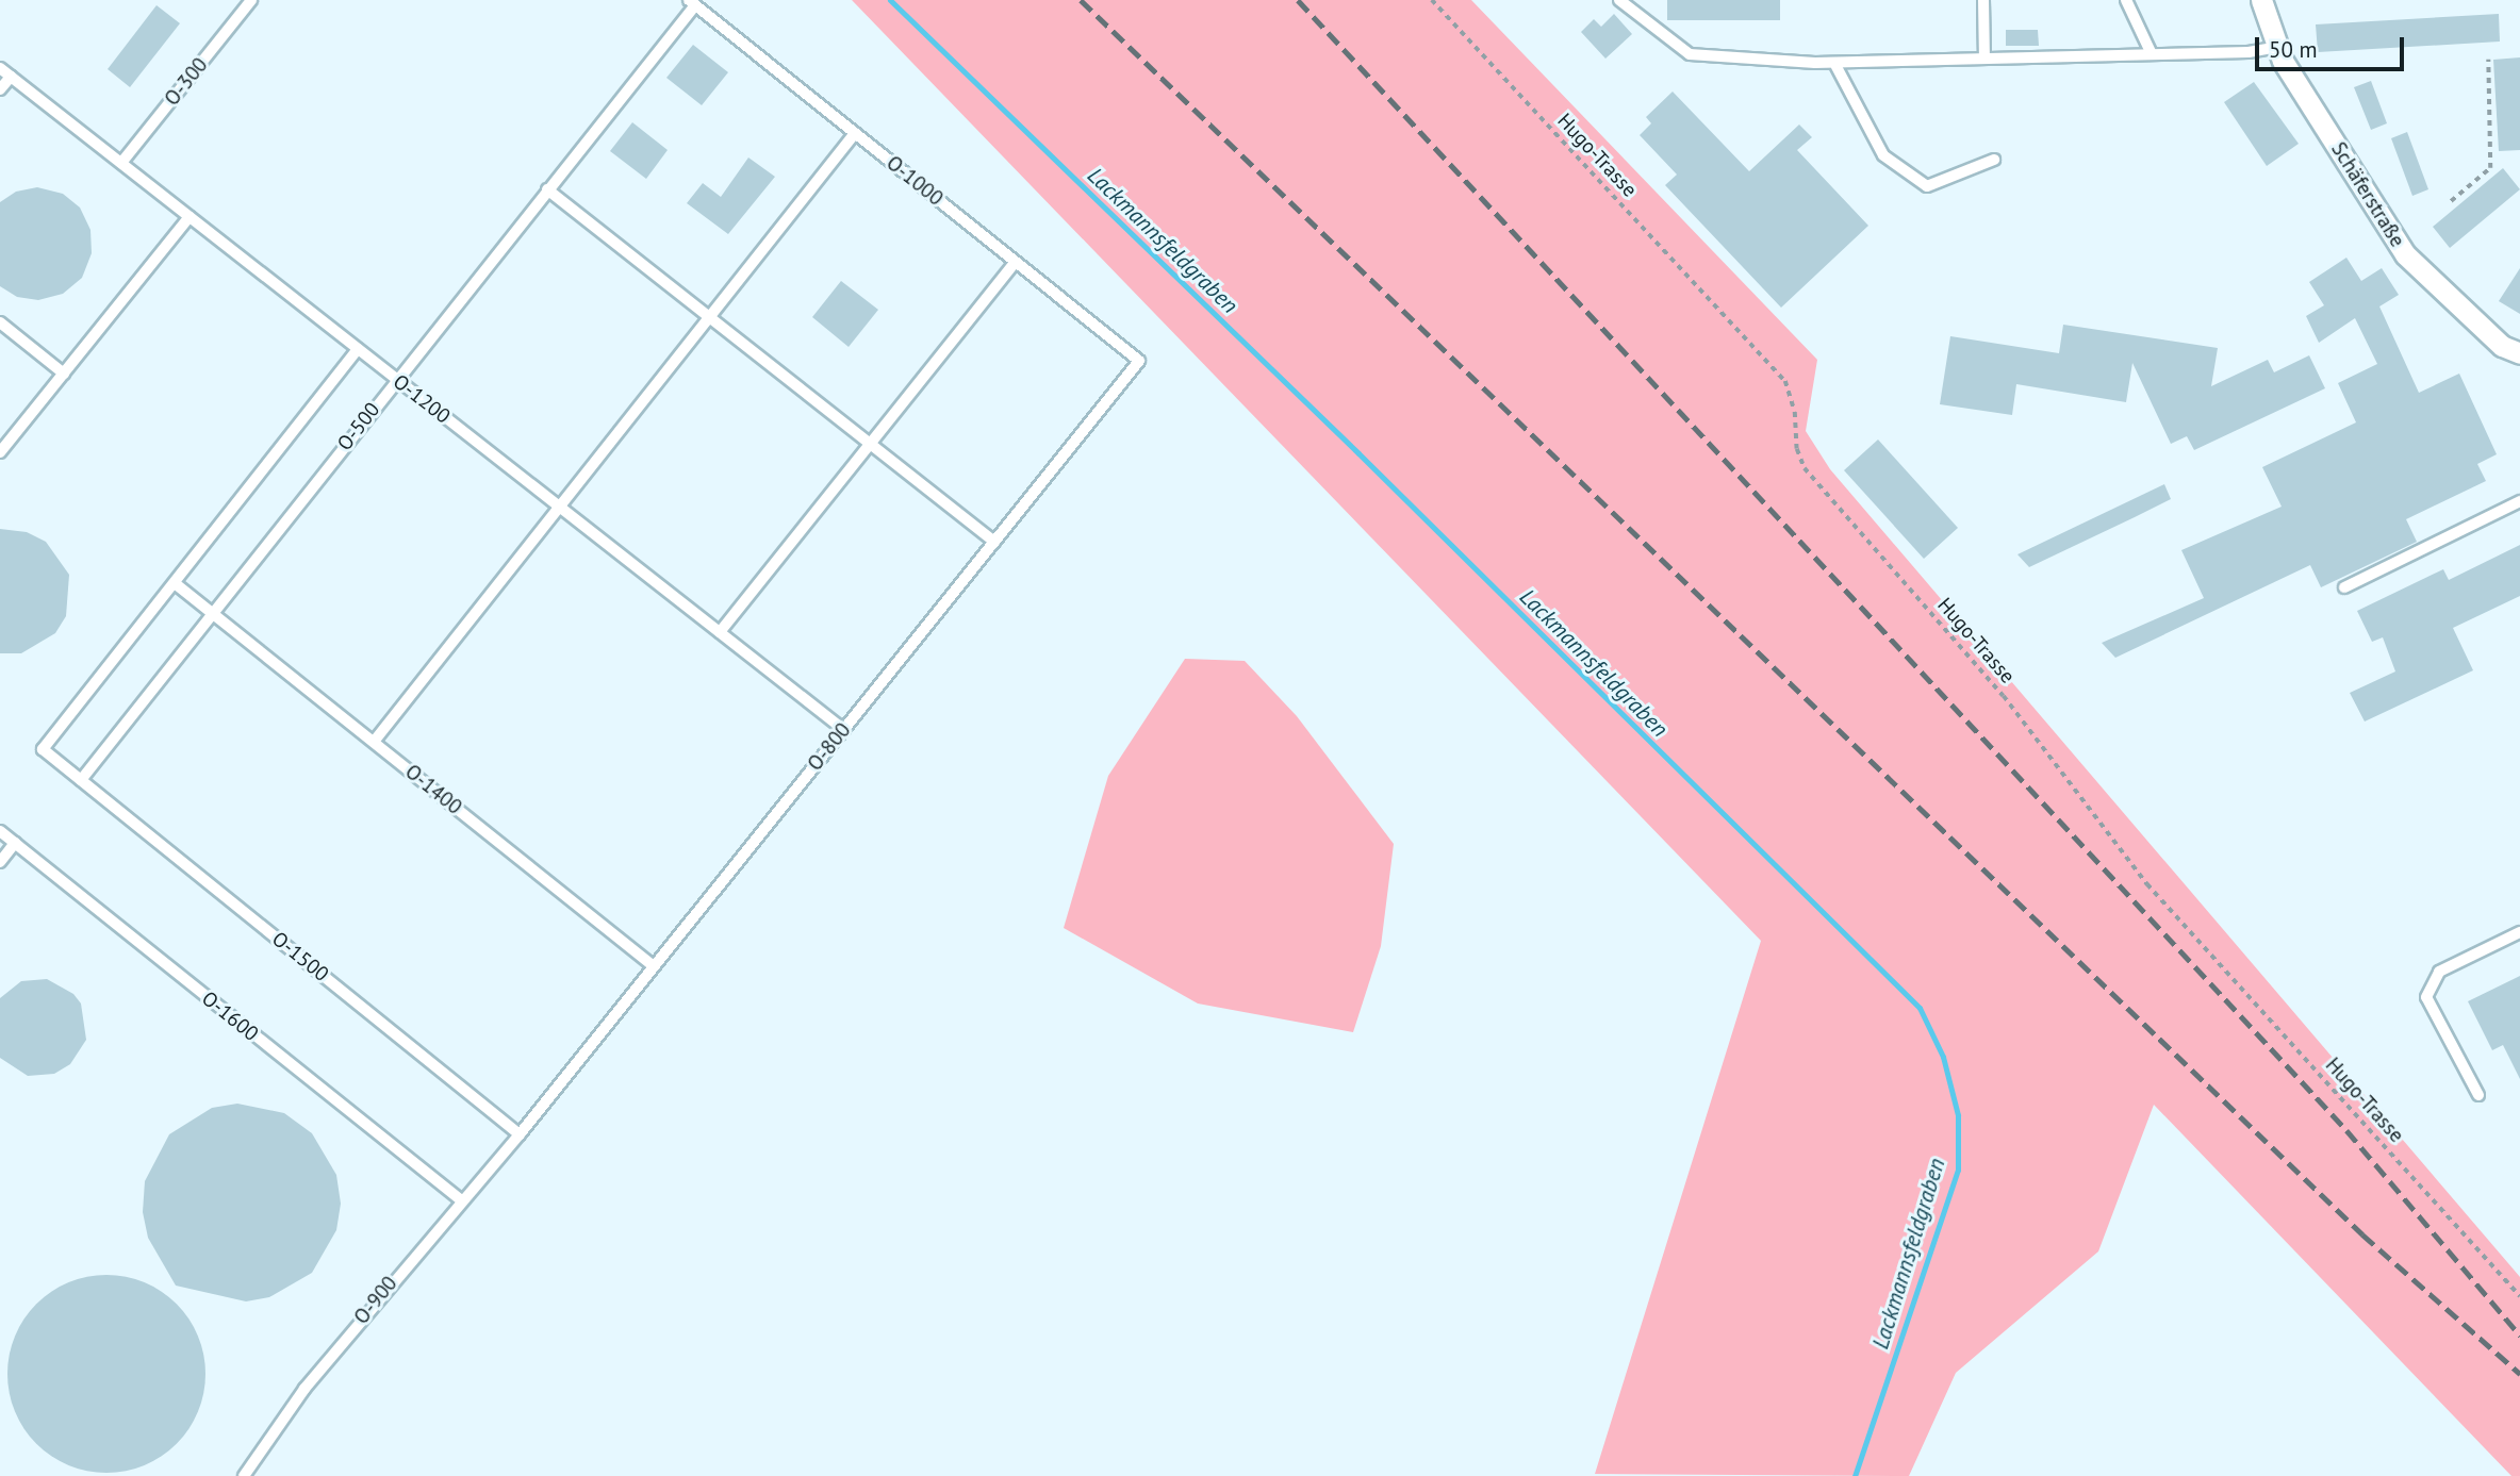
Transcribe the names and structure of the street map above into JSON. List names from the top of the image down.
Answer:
{
  "streets": {
    "street": ["Schäferstraße"],
    "lane": [
      "O-300",
      "O-1000",
      "O-1200",
      "O-500",
      "O-800",
      "O-1400",
      "O-1500",
      "O-1600",
      "O-900"
    ],
    "path": ["Hugo-Trasse"]
  },
  "crossings": [
    ["O-300", "O-1200"],
    ["O-1000", "O-500"],
    ["O-1000", "O-800"],
    ["O-1200", "O-500"],
    ["O-1200", "O-800"],
    ["O-500", "O-1400"],
    ["O-500", "O-1500"],
    ["O-800", "O-1400"],
    ["O-800", "O-1500"],
    ["O-800", "O-900"],
    ["O-1400", "O-1500"],
    ["O-1500", "O-900"],
    ["O-1600", "O-900"]
  ],
  "water": ["Lackmannsfeldgraben"],
  "scale_bar": "50 m"
}
